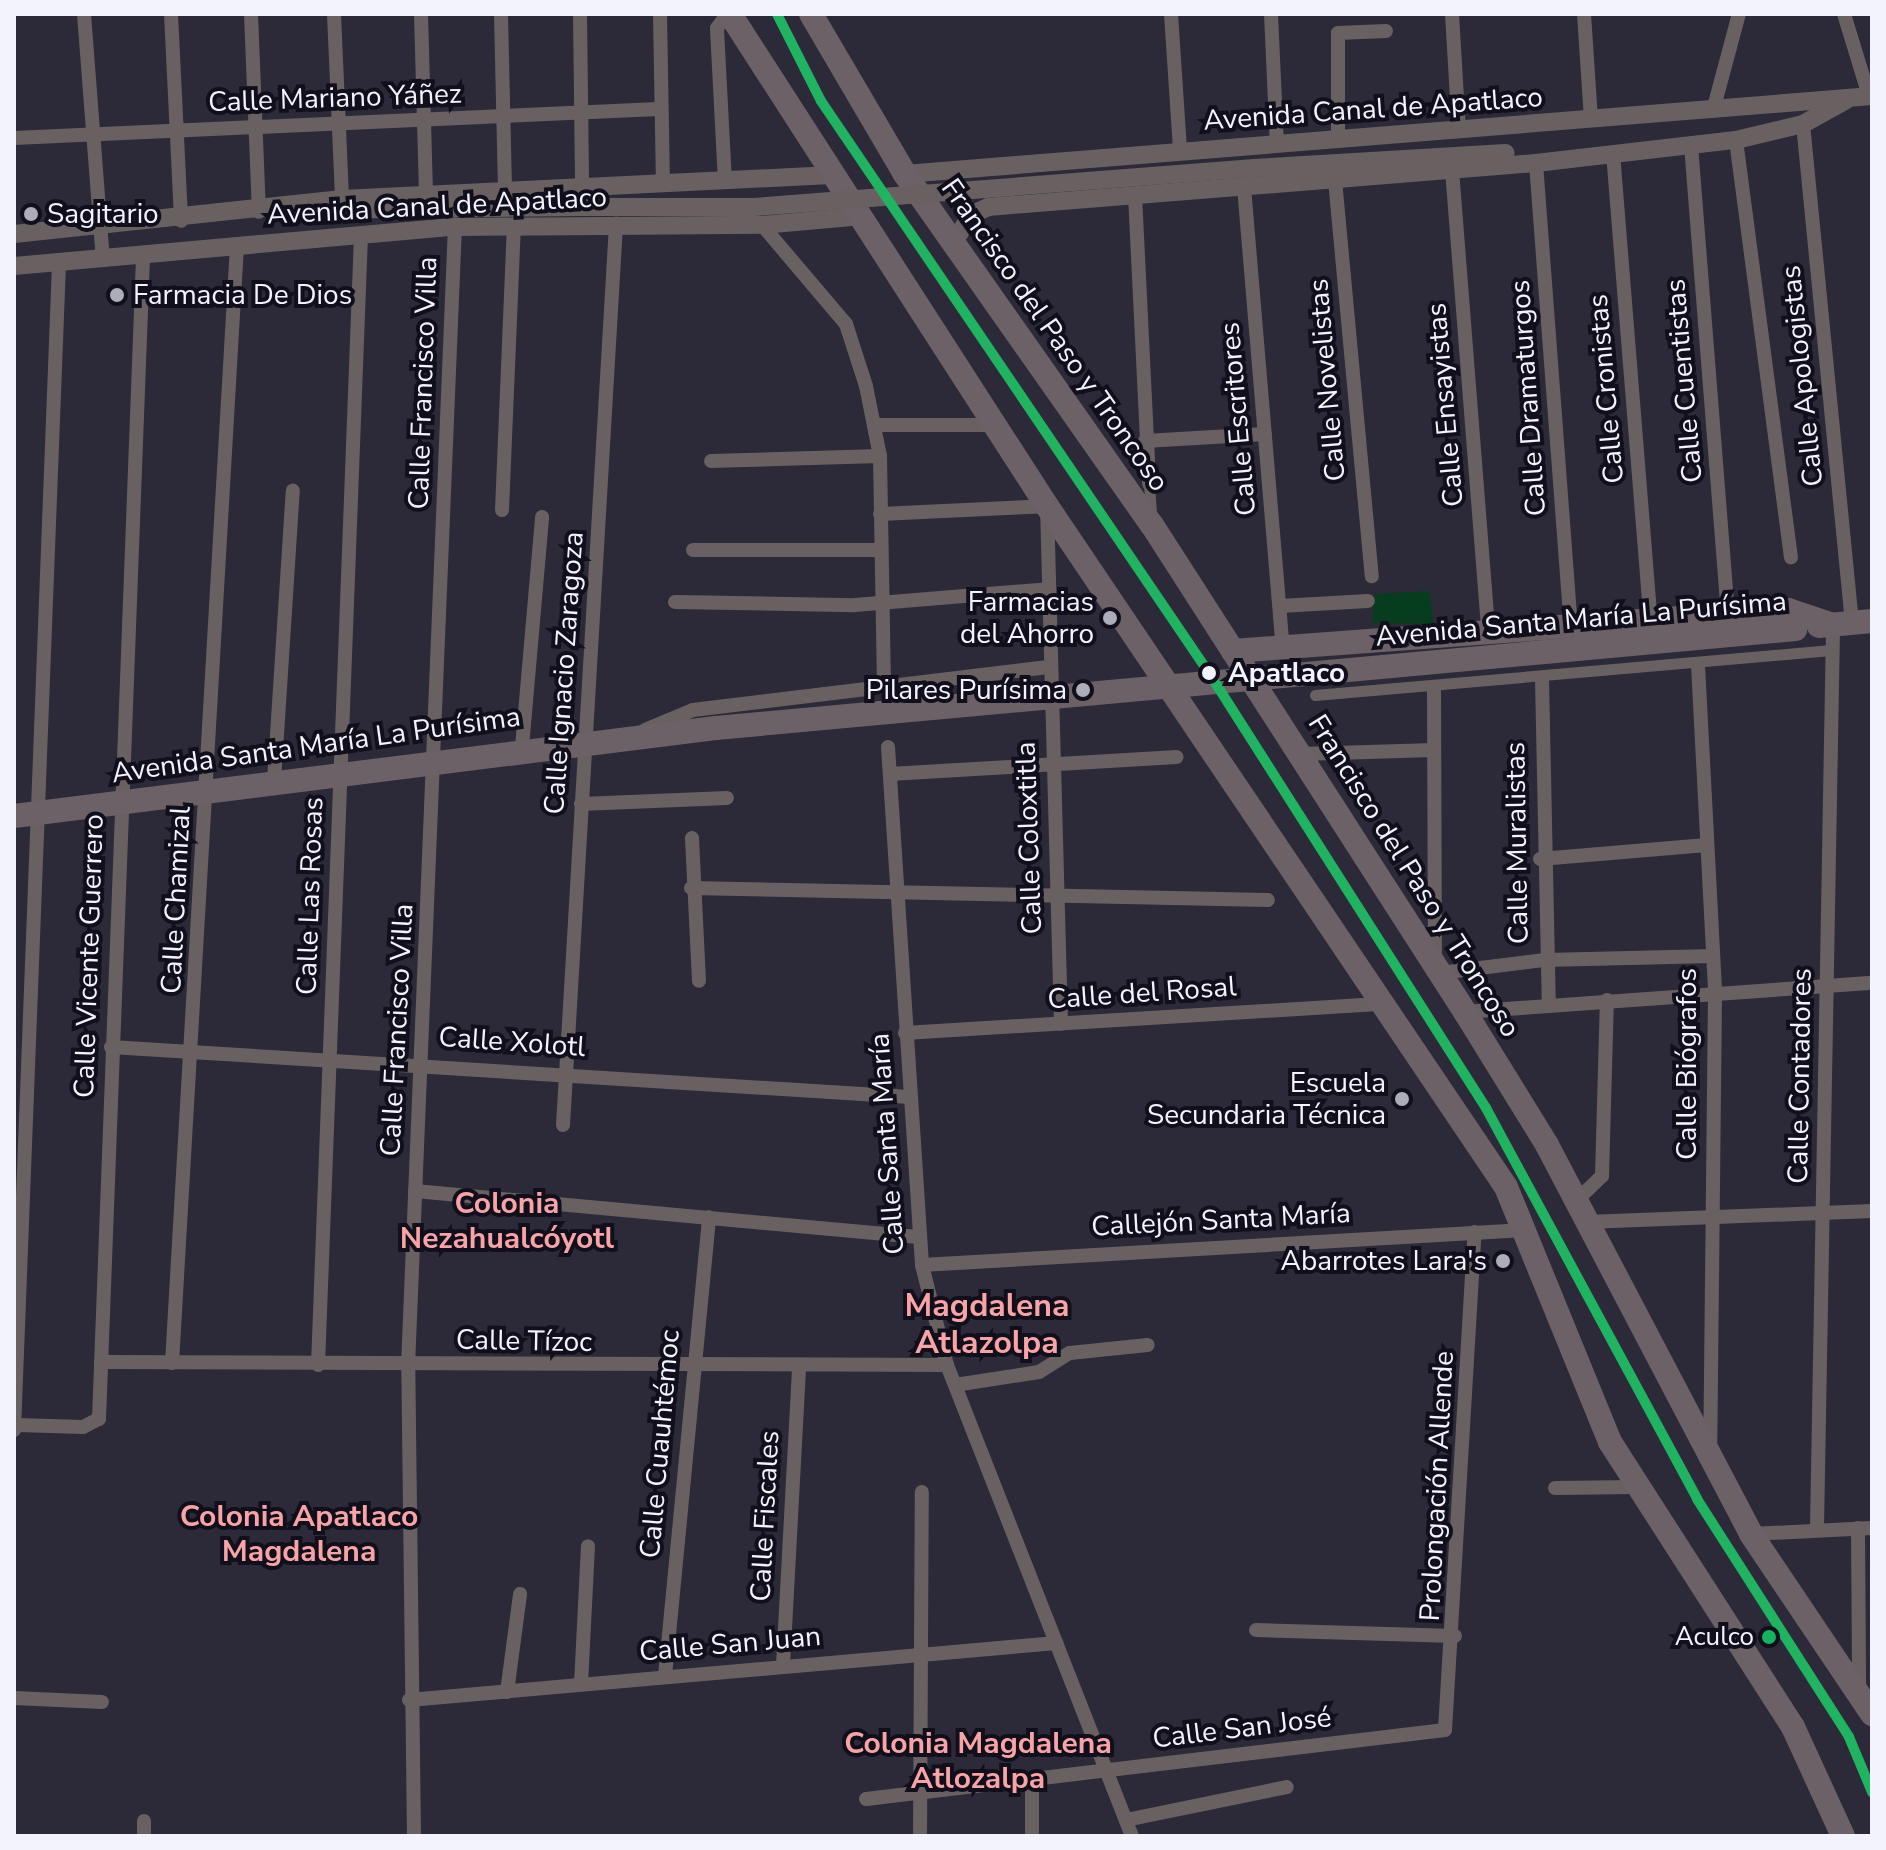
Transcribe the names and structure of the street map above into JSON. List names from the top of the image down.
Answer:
{
  "streets": {
    "main road": ["Francisco del Paso y Troncoso", "Avenida Santa María La Purísima"],
    "street": [
      "Calle Mariano Yáñez",
      "Avenida Canal de Apatlaco",
      "Calle Apologistas",
      "Calle Novelistas",
      "Calle Cuentistas",
      "Calle Francisco Villa",
      "Calle Cronistas",
      "Calle Dramaturgos",
      "Calle Ensayistas",
      "Calle Escritores",
      "Calle Ignacio Zaragoza",
      "Calle Coloxtitla",
      "Calle Muralistas",
      "Calle Las Rosas",
      "Calle Chamizal",
      "Calle Vicente Guerrero",
      "Calle del Rosal",
      "Calle Xolotl",
      "Calle Biógrafos",
      "Calle Contadores",
      "Calle Santa María",
      "Callejón Santa María",
      "Calle Tízoc",
      "Calle Cuauhtémoc",
      "Prolongación Allende",
      "Calle Fiscales",
      "Calle San Juan",
      "Calle San José"
    ]
  },
  "crossings": [
    ["Avenida Canal de Apatlaco", "Francisco del Paso y Troncoso"],
    ["Avenida Canal de Apatlaco", "Calle Apologistas"],
    ["Avenida Canal de Apatlaco", "Calle Novelistas"],
    ["Avenida Canal de Apatlaco", "Calle Cuentistas"],
    ["Avenida Canal de Apatlaco", "Calle Francisco Villa"],
    ["Avenida Canal de Apatlaco", "Calle Cronistas"],
    ["Avenida Canal de Apatlaco", "Calle Dramaturgos"],
    ["Avenida Canal de Apatlaco", "Calle Ensayistas"],
    ["Avenida Canal de Apatlaco", "Calle Escritores"],
    ["Avenida Canal de Apatlaco", "Calle Ignacio Zaragoza"],
    ["Avenida Canal de Apatlaco", "Calle Las Rosas"],
    ["Avenida Canal de Apatlaco", "Calle Chamizal"],
    ["Avenida Canal de Apatlaco", "Calle Vicente Guerrero"],
    ["Francisco del Paso y Troncoso", "Calle Biógrafos"],
    ["Calle Apologistas", "Avenida Santa María La Purísima"],
    ["Calle Apologistas", "Calle Contadores"],
    ["Calle Francisco Villa", "Avenida Santa María La Purísima"],
    ["Calle Francisco Villa", "Calle Xolotl"],
    ["Calle Francisco Villa", "Calle Tízoc"],
    ["Calle Francisco Villa", "Calle San Juan"],
    ["Avenida Santa María La Purísima", "Calle Ignacio Zaragoza"],
    ["Avenida Santa María La Purísima", "Calle Coloxtitla"],
    ["Avenida Santa María La Purísima", "Calle Las Rosas"],
    ["Avenida Santa María La Purísima", "Calle Chamizal"],
    ["Avenida Santa María La Purísima", "Calle Vicente Guerrero"],
    ["Avenida Santa María La Purísima", "Calle Contadores"],
    ["Calle Ignacio Zaragoza", "Calle Xolotl"],
    ["Calle Coloxtitla", "Calle del Rosal"],
    ["Calle Las Rosas", "Calle Xolotl"],
    ["Calle Las Rosas", "Calle Tízoc"],
    ["Calle Chamizal", "Calle Xolotl"],
    ["Calle Chamizal", "Calle Tízoc"],
    ["Calle Vicente Guerrero", "Calle Xolotl"],
    ["Calle Vicente Guerrero", "Calle Tízoc"],
    ["Calle del Rosal", "Calle Santa María"],
    ["Calle Xolotl", "Calle Santa María"],
    ["Calle Santa María", "Callejón Santa María"],
    ["Calle Santa María", "Calle Tízoc"],
    ["Calle Santa María", "Calle San Juan"],
    ["Calle Santa María", "Calle San José"],
    ["Callejón Santa María", "Prolongación Allende"],
    ["Calle Tízoc", "Calle Cuauhtémoc"],
    ["Calle Tízoc", "Calle Fiscales"],
    ["Calle Cuauhtémoc", "Calle San Juan"],
    ["Prolongación Allende", "Calle San José"],
    ["Calle Fiscales", "Calle San Juan"]
  ],
  "districts": [
    "Colonia Nezahualcóyotl",
    "Magdalena Atlazolpa",
    "Colonia Apatlaco Magdalena",
    "Colonia Magdalena Atlozalpa"
  ],
  "places": [
    "Sagitario",
    "Farmacia De Dios",
    "Farmacias del Ahorro",
    "Apatlaco",
    "Pilares Purísima",
    "Escuela Secundaria Técnica",
    "Abarrotes Lara's",
    "Aculco"
  ]
}
